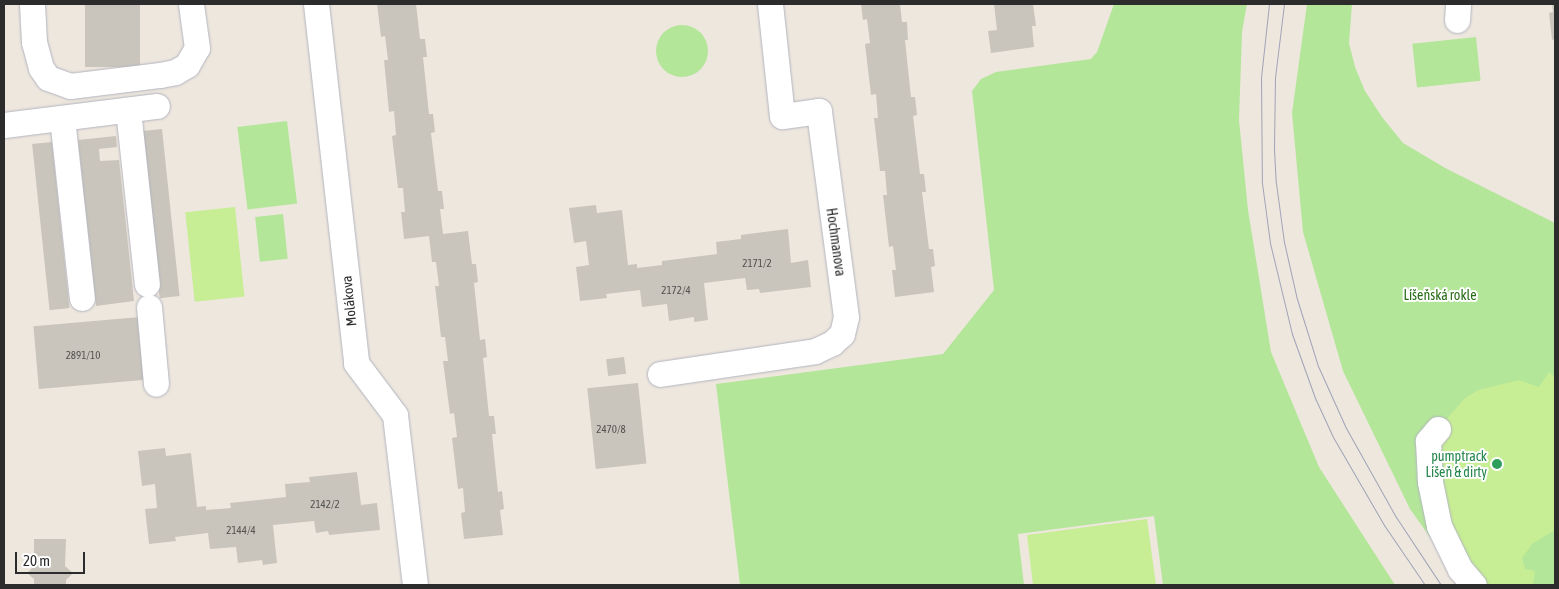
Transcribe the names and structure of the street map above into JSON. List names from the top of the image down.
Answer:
{
  "streets": {
    "street": ["Hochmanova", "Molákova"]
  },
  "parks": ["Líšeňská rokle"],
  "places": ["pumptrack Líšeň & dirty"],
  "house_numbers": [
    "2171/2",
    "2172/4",
    "2891/10",
    "2470/8",
    "2142/2",
    "2144/4"
  ],
  "scale_bar": "20 m"
}
